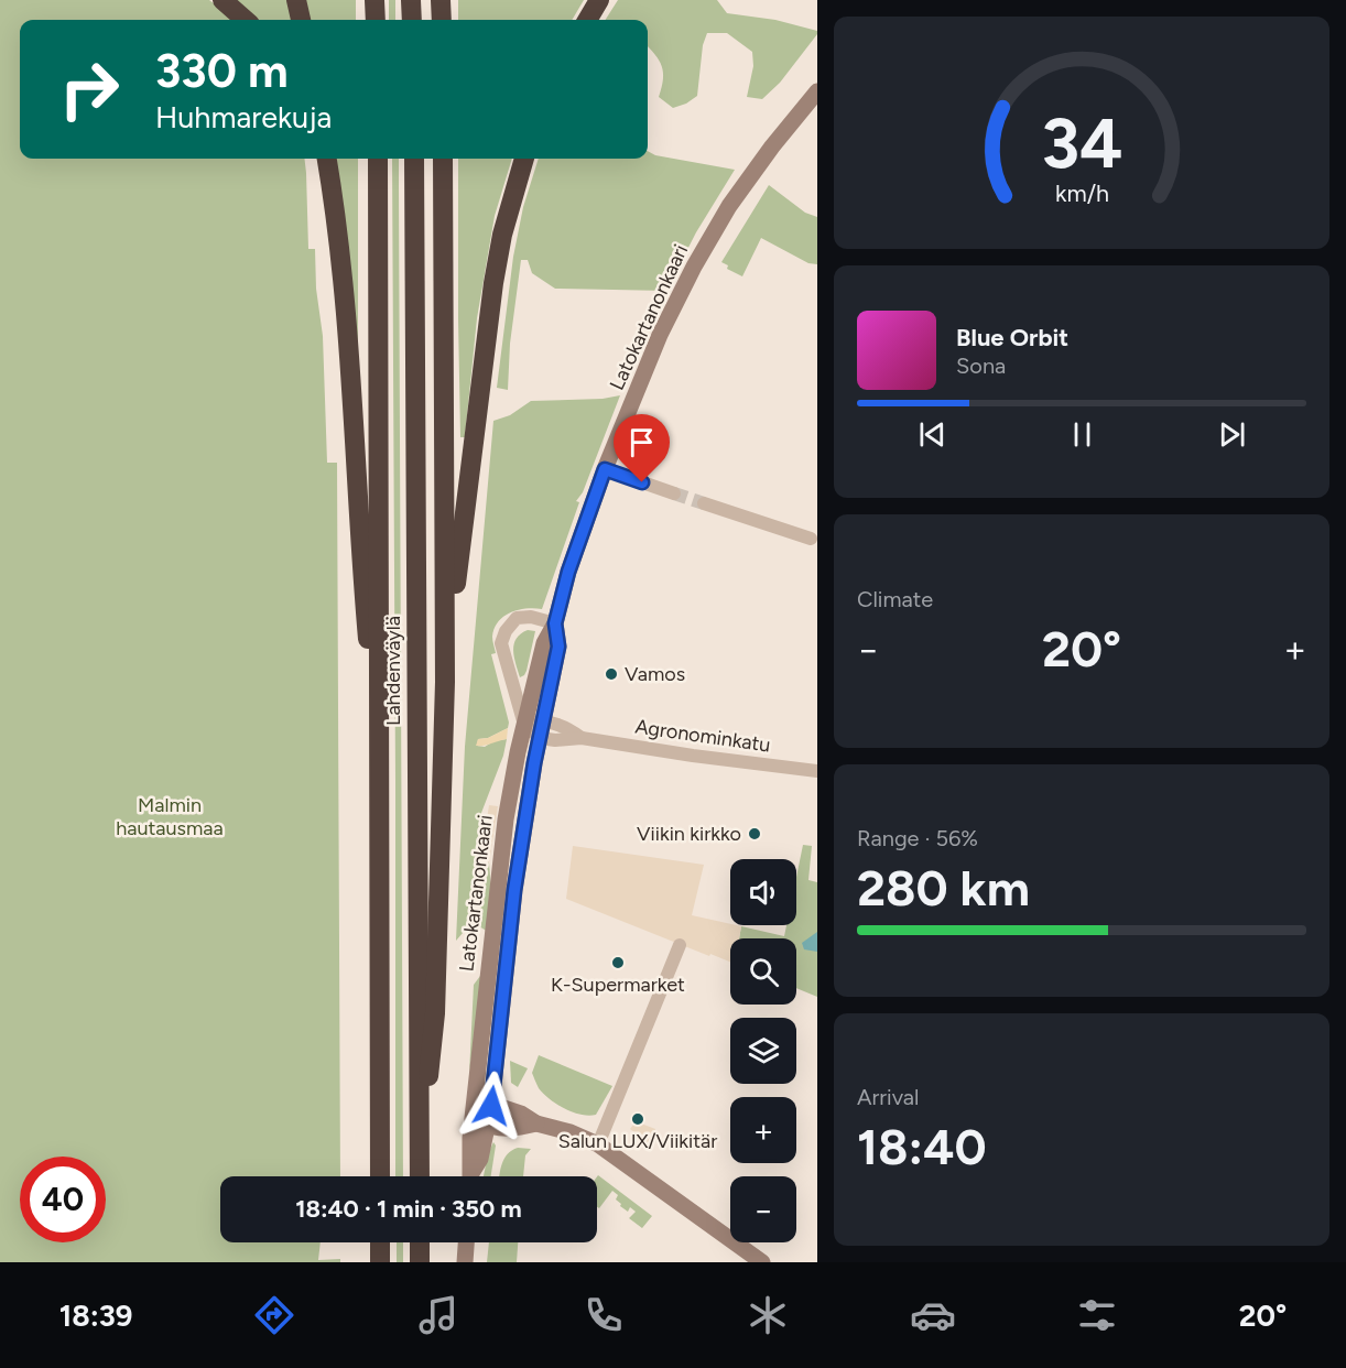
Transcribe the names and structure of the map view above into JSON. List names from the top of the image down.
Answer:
{
  "streets": {
    "highway": ["Lahdenväylä"],
    "street": ["Latokartanonkaari", "Agronominkatu"]
  },
  "crossings": [
    ["Latokartanonkaari", "Agronominkatu"]
  ],
  "parks": ["Malmin hautausmaa"],
  "places": [
    "Vamos",
    "Viikin kirkko",
    "K-Supermarket",
    "Salun LUX/Viikitär"
  ],
  "page": {
    "turn": ["330 m", "Huhmarekuja"],
    "song": ["Blue Orbit", "Sona"],
    "tile": [
      "Climate",
      ["Range · 56%", "280 km"],
      ["Arrival", "18:40"]
    ],
    "heat": ["−", "20°", "+"],
    "map_buttons": ["+", "−"],
    "limit": "40",
    "trip": "18:40 · 1 min · 350 m",
    "tabs": ["18:39", "20°"],
    "gauge": ["34", "km/h"]
  }
}
